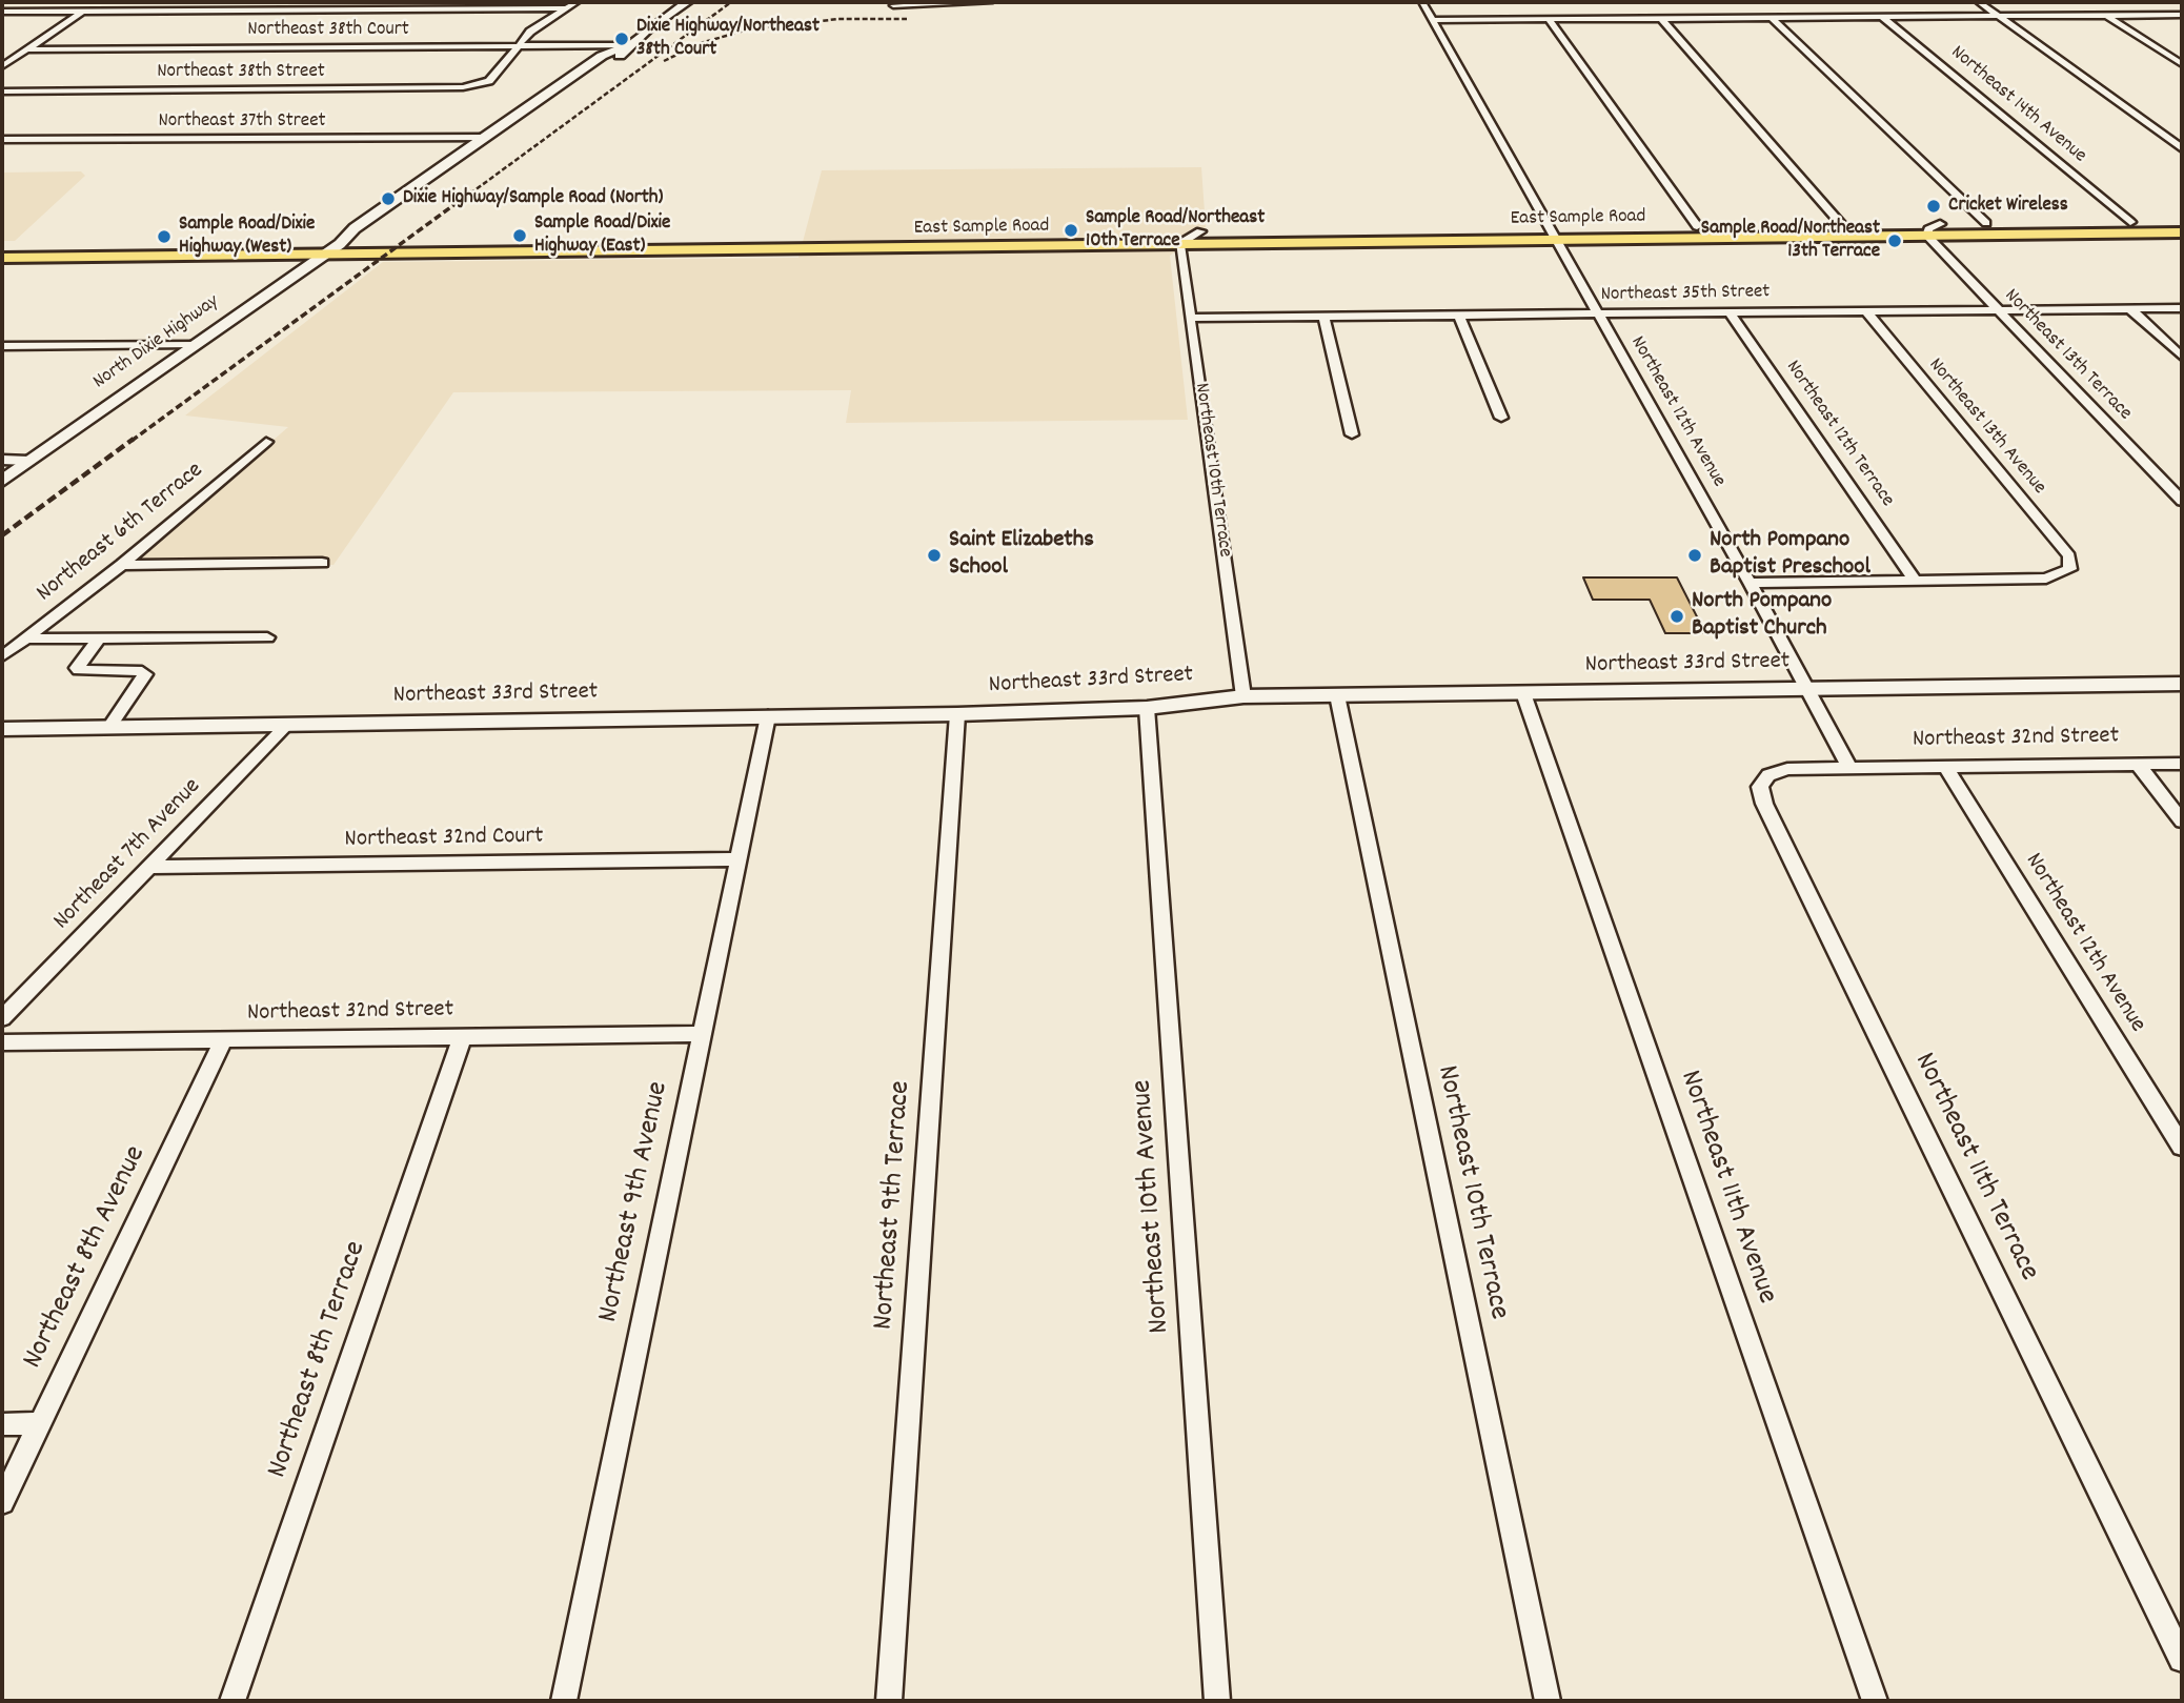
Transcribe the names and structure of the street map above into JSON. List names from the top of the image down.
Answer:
{
  "streets": {
    "main road": ["East Sample Road", "North Dixie Highway", "Northeast 33rd Street"],
    "street": [
      "Northeast 38th Court",
      "Northeast 38th Street",
      "Northeast 14th Avenue",
      "Northeast 37th Street",
      "Northeast 35th Street",
      "Northeast 13th Terrace",
      "Northeast 12th Avenue",
      "Northeast 13th Avenue",
      "Northeast 12th Terrace",
      "Northeast 10th Terrace",
      "Northeast 6th Terrace",
      "Northeast 32nd Street",
      "Northeast 32nd Court",
      "Northeast 7th Avenue",
      "Northeast 11th Terrace",
      "Northeast 11th Avenue",
      "Northeast 9th Avenue",
      "Northeast 9th Terrace",
      "Northeast 10th Avenue",
      "Northeast 8th Avenue",
      "Northeast 8th Terrace"
    ]
  },
  "crossings": [
    ["Northeast 38th Court", "Northeast 38th Street"],
    ["Northeast 38th Court", "North Dixie Highway"],
    ["Northeast 14th Avenue", "East Sample Road"],
    ["Northeast 37th Street", "North Dixie Highway"],
    ["East Sample Road", "North Dixie Highway"],
    ["East Sample Road", "Northeast 13th Terrace"],
    ["East Sample Road", "Northeast 12th Avenue"],
    ["East Sample Road", "Northeast 10th Terrace"],
    ["Northeast 35th Street", "Northeast 13th Terrace"],
    ["Northeast 35th Street", "Northeast 12th Avenue"],
    ["Northeast 35th Street", "Northeast 13th Avenue"],
    ["Northeast 35th Street", "Northeast 12th Terrace"],
    ["Northeast 35th Street", "Northeast 10th Terrace"],
    ["Northeast 12th Avenue", "Northeast 33rd Street"],
    ["Northeast 12th Avenue", "Northeast 32nd Street"],
    ["Northeast 12th Avenue", "Northeast 11th Terrace"],
    ["Northeast 13th Avenue", "Northeast 12th Terrace"],
    ["Northeast 10th Terrace", "Northeast 33rd Street"],
    ["Northeast 33rd Street", "Northeast 7th Avenue"],
    ["Northeast 33rd Street", "Northeast 11th Avenue"],
    ["Northeast 33rd Street", "Northeast 9th Avenue"],
    ["Northeast 33rd Street", "Northeast 9th Terrace"],
    ["Northeast 33rd Street", "Northeast 10th Avenue"],
    ["Northeast 32nd Street", "Northeast 11th Terrace"],
    ["Northeast 32nd Street", "Northeast 9th Avenue"],
    ["Northeast 32nd Street", "Northeast 8th Avenue"],
    ["Northeast 32nd Street", "Northeast 8th Terrace"],
    ["Northeast 32nd Court", "Northeast 7th Avenue"],
    ["Northeast 32nd Court", "Northeast 9th Avenue"]
  ],
  "places": [
    "Dixie Highway/Northeast 38th Court",
    "Dixie Highway/Sample Road (North)",
    "Cricket Wireless",
    "Sample Road/Northeast 10th Terrace",
    "Sample Road/Dixie Highway (East)",
    "Sample Road/Dixie Highway (West)",
    "Sample Road/Northeast 13th Terrace",
    "Saint Elizabeths School",
    "North Pompano Baptist Preschool",
    "North Pompano Baptist Church"
  ]
}
